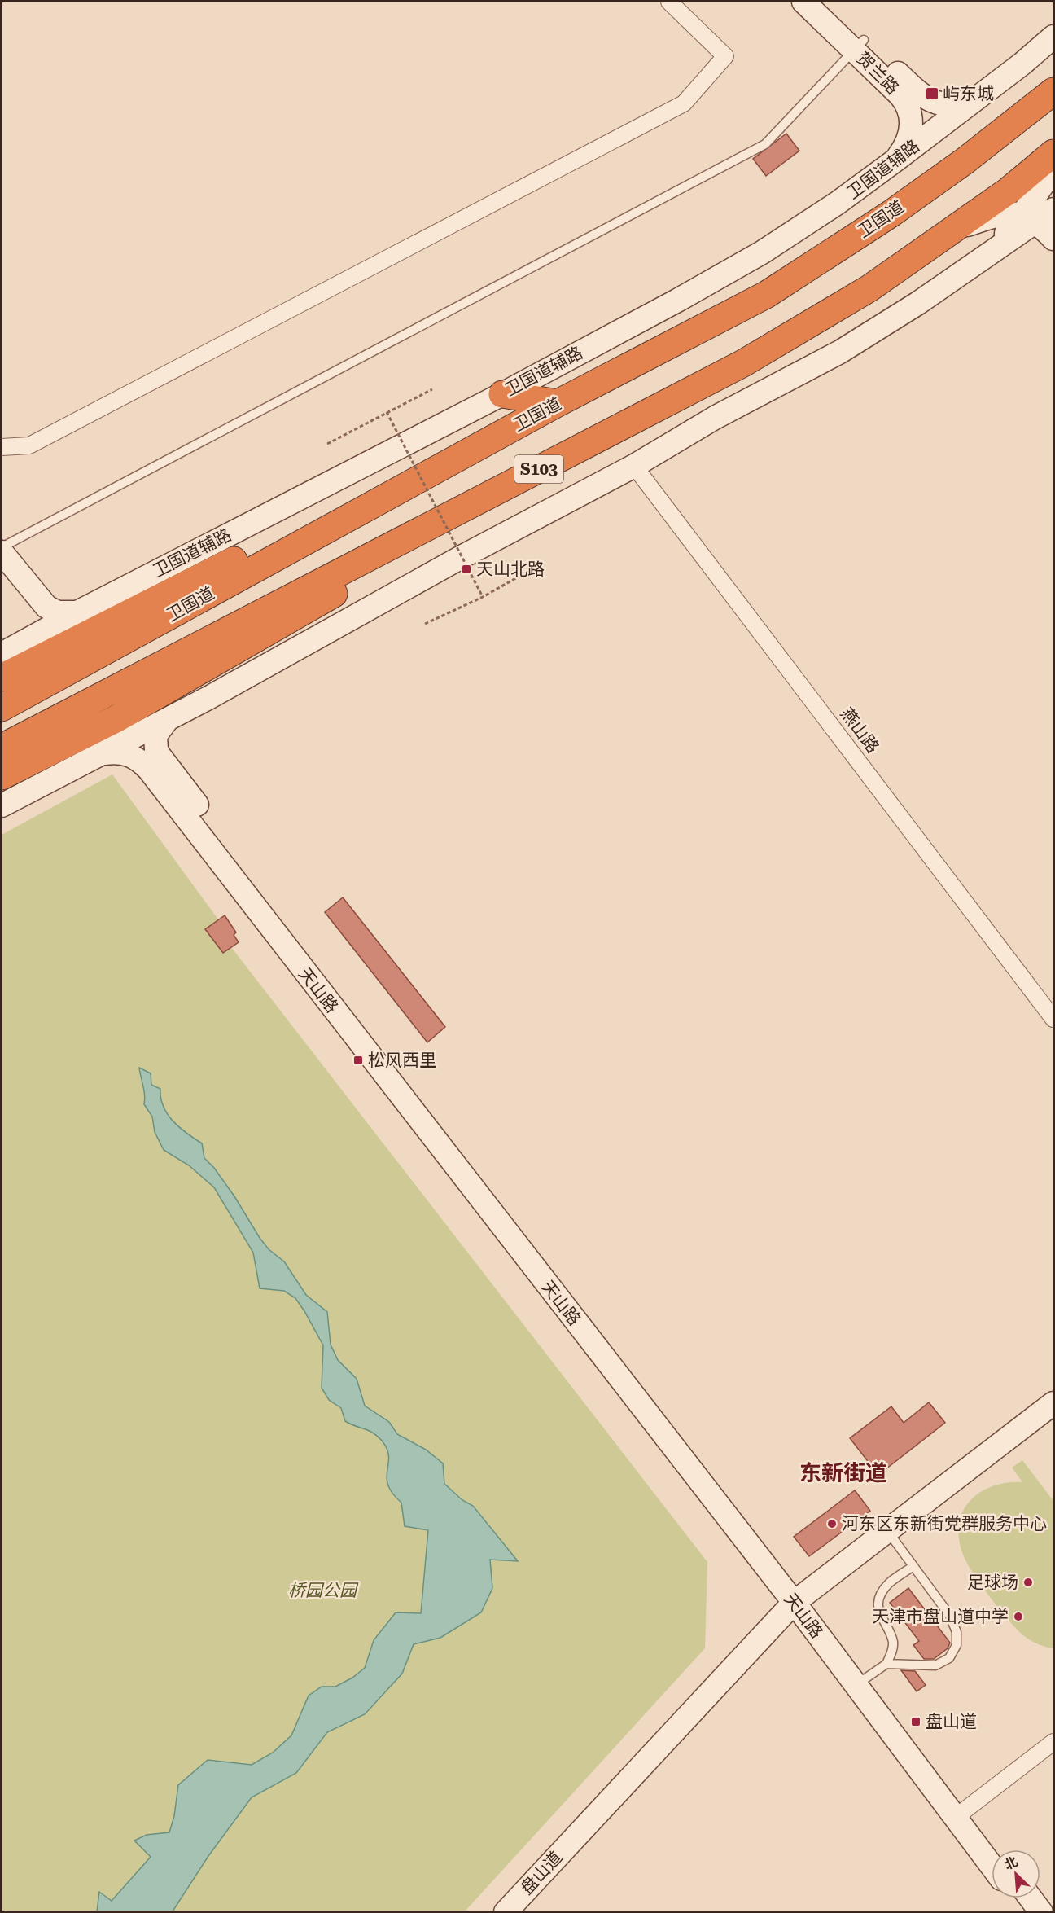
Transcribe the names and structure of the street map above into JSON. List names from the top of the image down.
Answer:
{
  "streets": {
    "highway": ["卫国道", "S103"],
    "street": [
      "贺兰路",
      "卫国道辅路",
      "燕山路",
      "天山路",
      "盘山道"
    ]
  },
  "crossings": [
    ["贺兰路", "卫国道辅路"],
    ["天山路", "盘山道"]
  ],
  "districts": ["东新街道"],
  "parks": ["桥园公园"],
  "places": {
    "transit": [
      "屿东城",
      "天山北路",
      "松风西里",
      "盘山道"
    ],
    "other": ["河东区东新街党群服务中心", "足球场", "天津市盘山道中学"]
  },
  "north": "top left"
}
